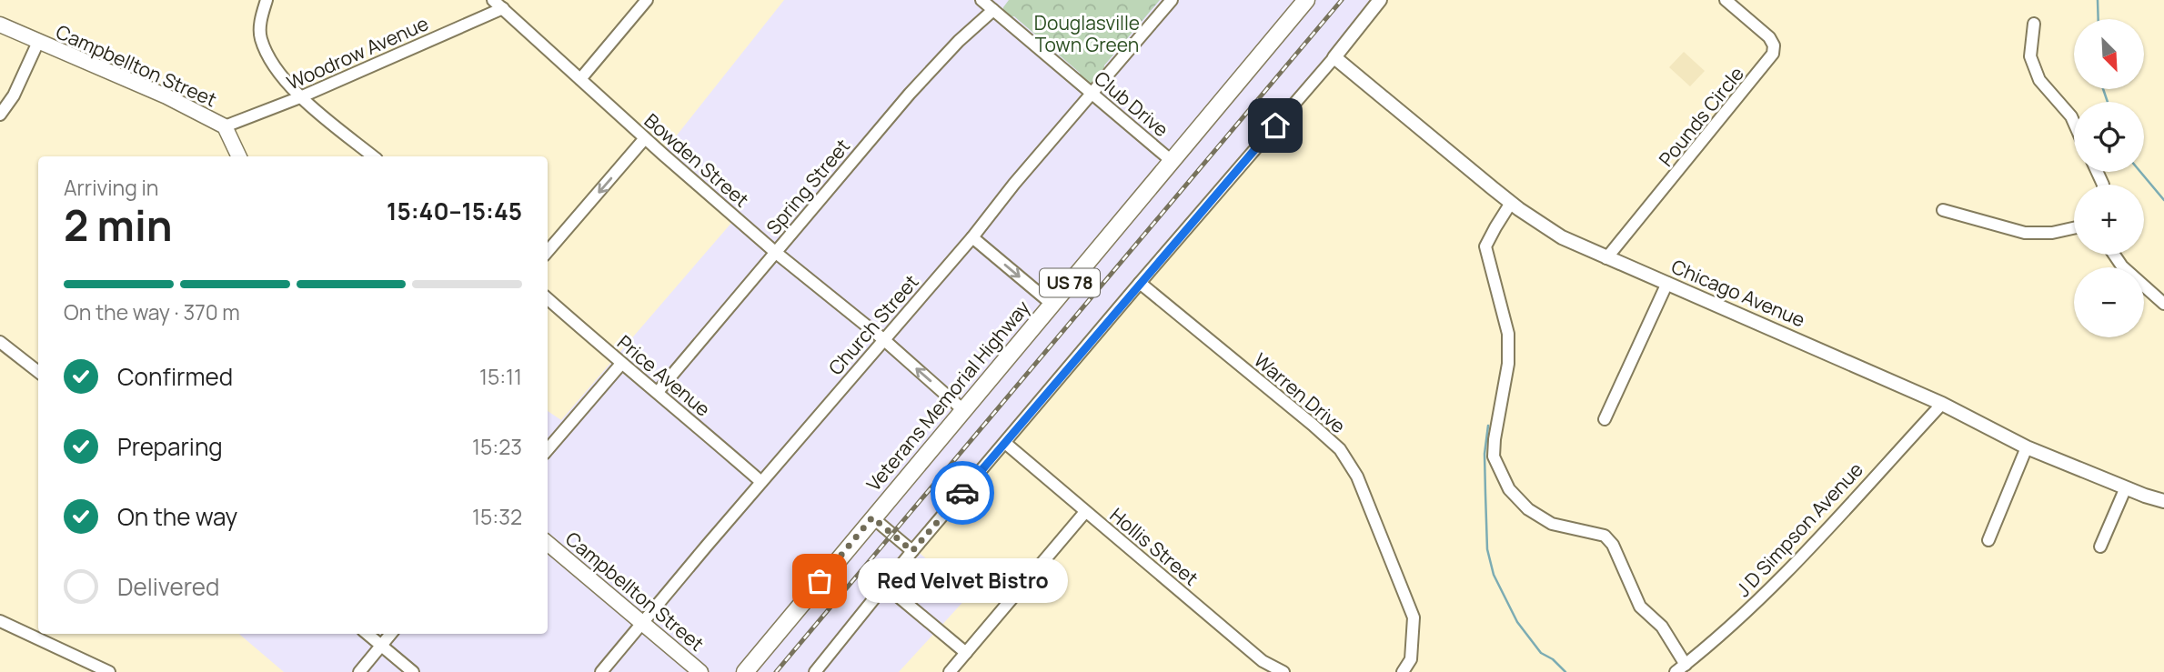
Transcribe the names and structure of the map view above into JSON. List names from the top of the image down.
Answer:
{
  "streets": {
    "main road": ["Campbellton Street", "US 78", "Veterans Memorial Highway"],
    "street": [
      "Woodrow Avenue",
      "Club Drive",
      "Pounds Circle",
      "Bowden Street",
      "Spring Street",
      "Chicago Avenue",
      "Church Street",
      "Price Avenue",
      "Warren Drive",
      "J D Simpson Avenue",
      "Hollis Street"
    ]
  },
  "crossings": [
    ["Woodrow Avenue", "Campbellton Street"],
    ["Woodrow Avenue", "Bowden Street"],
    ["Campbellton Street", "Church Street"],
    ["Club Drive", "Spring Street"],
    ["Club Drive", "Church Street"],
    ["Club Drive", "Veterans Memorial Highway"],
    ["Pounds Circle", "Chicago Avenue"],
    ["Bowden Street", "Spring Street"],
    ["Bowden Street", "Church Street"],
    ["Bowden Street", "Veterans Memorial Highway"],
    ["Spring Street", "Price Avenue"],
    ["Chicago Avenue", "J D Simpson Avenue"],
    ["Church Street", "Price Avenue"]
  ],
  "parks": ["Douglasville Town Green"],
  "places": ["Red Velvet Bistro"],
  "north": "bottom right",
  "page": {
    "map_buttons": ["+", "−"],
    "heading": ["2 min", "Arriving in", "15:40–15:45"],
    "bar": "On the way · 370 m",
    "list": [
      ["Confirmed", "15:11"],
      ["Preparing", "15:23"],
      ["On the way", "15:32"],
      "Delivered"
    ],
    "bubble": "Red Velvet Bistro"
  }
}
